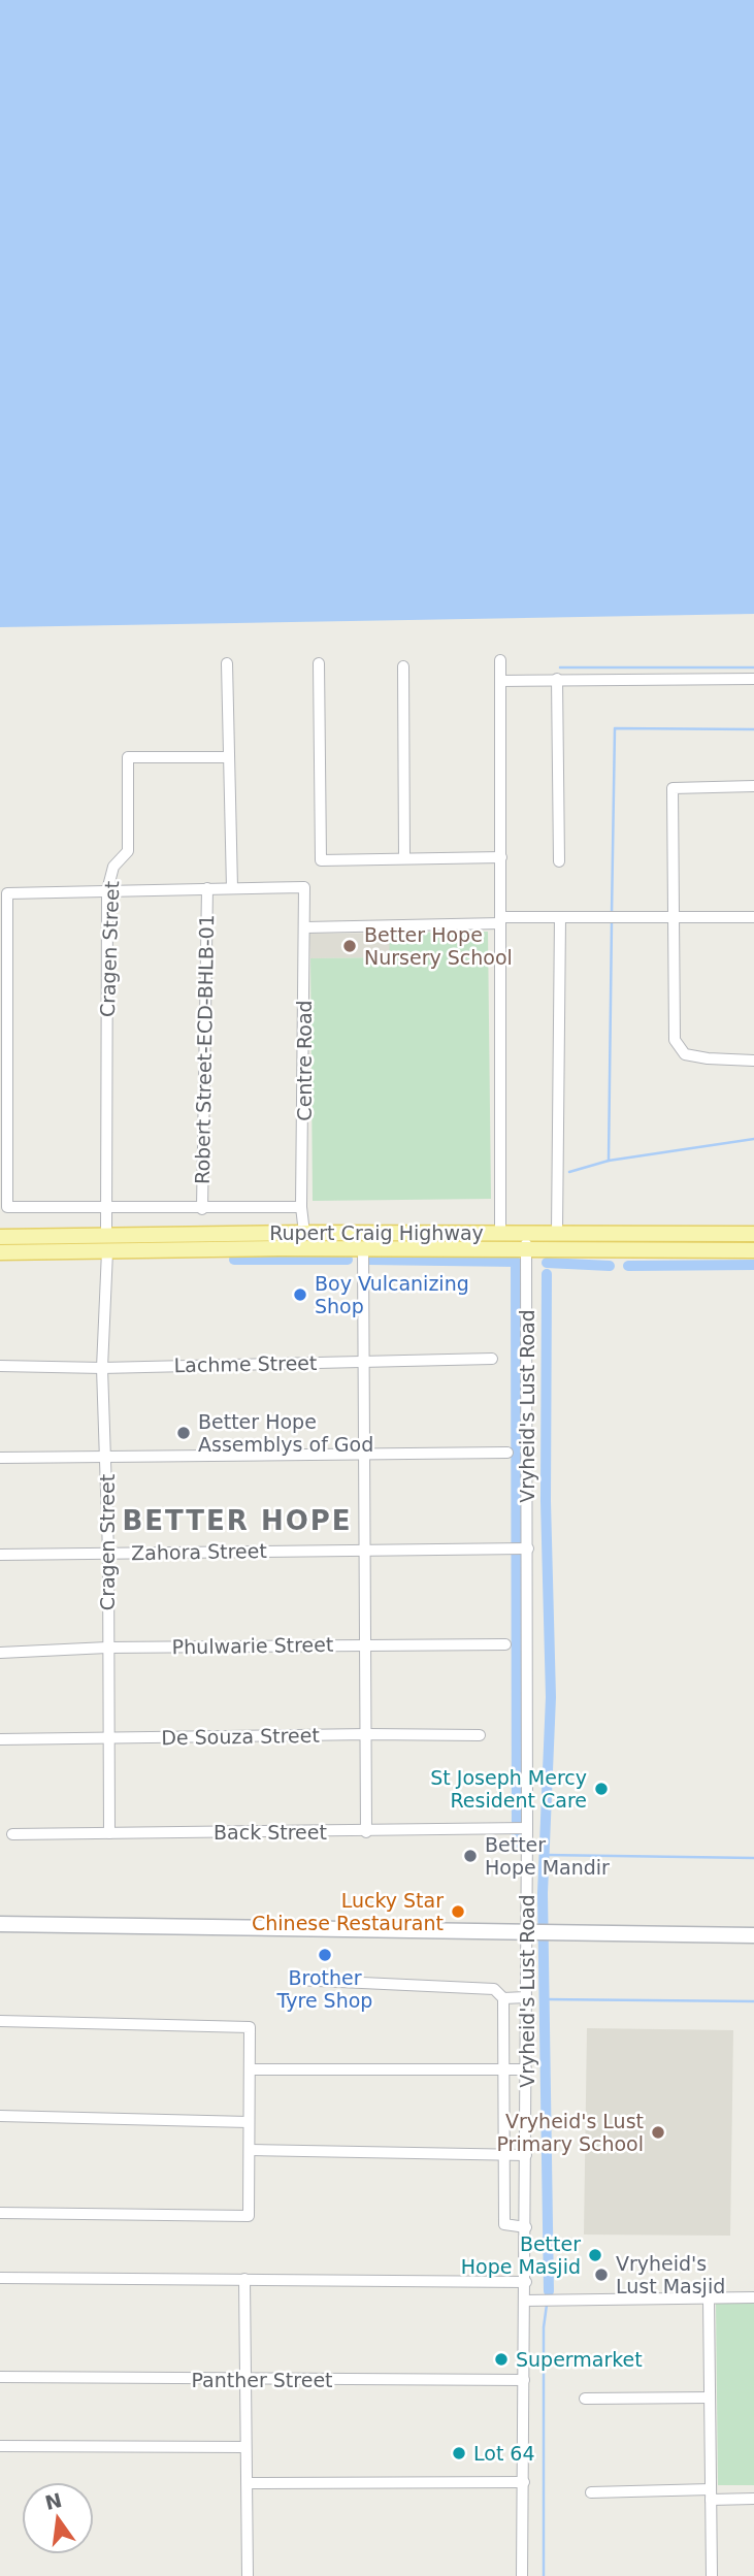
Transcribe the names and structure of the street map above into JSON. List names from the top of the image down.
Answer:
{
  "streets": {
    "main road": ["Rupert Craig Highway"],
    "street": [
      "Cragen Street",
      "Robert Street-ECD-BHLB-01",
      "Centre Road",
      "Lachme Street",
      "Vryheid's Lust Road",
      "Zahora Street",
      "Phulwarie Street",
      "De Souza Street",
      "Back Street",
      "Panther Street"
    ]
  },
  "crossings": [
    ["Cragen Street", "Rupert Craig Highway"],
    ["Cragen Street", "Lachme Street"],
    ["Cragen Street", "Zahora Street"],
    ["Cragen Street", "Phulwarie Street"],
    ["Cragen Street", "De Souza Street"],
    ["Cragen Street", "Back Street"],
    ["Centre Road", "Rupert Craig Highway"],
    ["Rupert Craig Highway", "Vryheid's Lust Road"],
    ["Vryheid's Lust Road", "Zahora Street"],
    ["Vryheid's Lust Road", "Back Street"],
    ["Vryheid's Lust Road", "Panther Street"]
  ],
  "districts": ["BETTER HOPE"],
  "places": [
    "Better Hope Nursery School",
    "Boy Vulcanizing Shop",
    "Better Hope Assemblys of God",
    "St Joseph Mercy Resident Care",
    "Better Hope Mandir",
    "Lucky Star Chinese Restaurant",
    "Brother Tyre Shop",
    "Vryheid's Lust Primary School",
    "Better Hope Masjid",
    "Vryheid's Lust Masjid",
    "Supermarket",
    "Lot 64"
  ],
  "north": "top"
}
